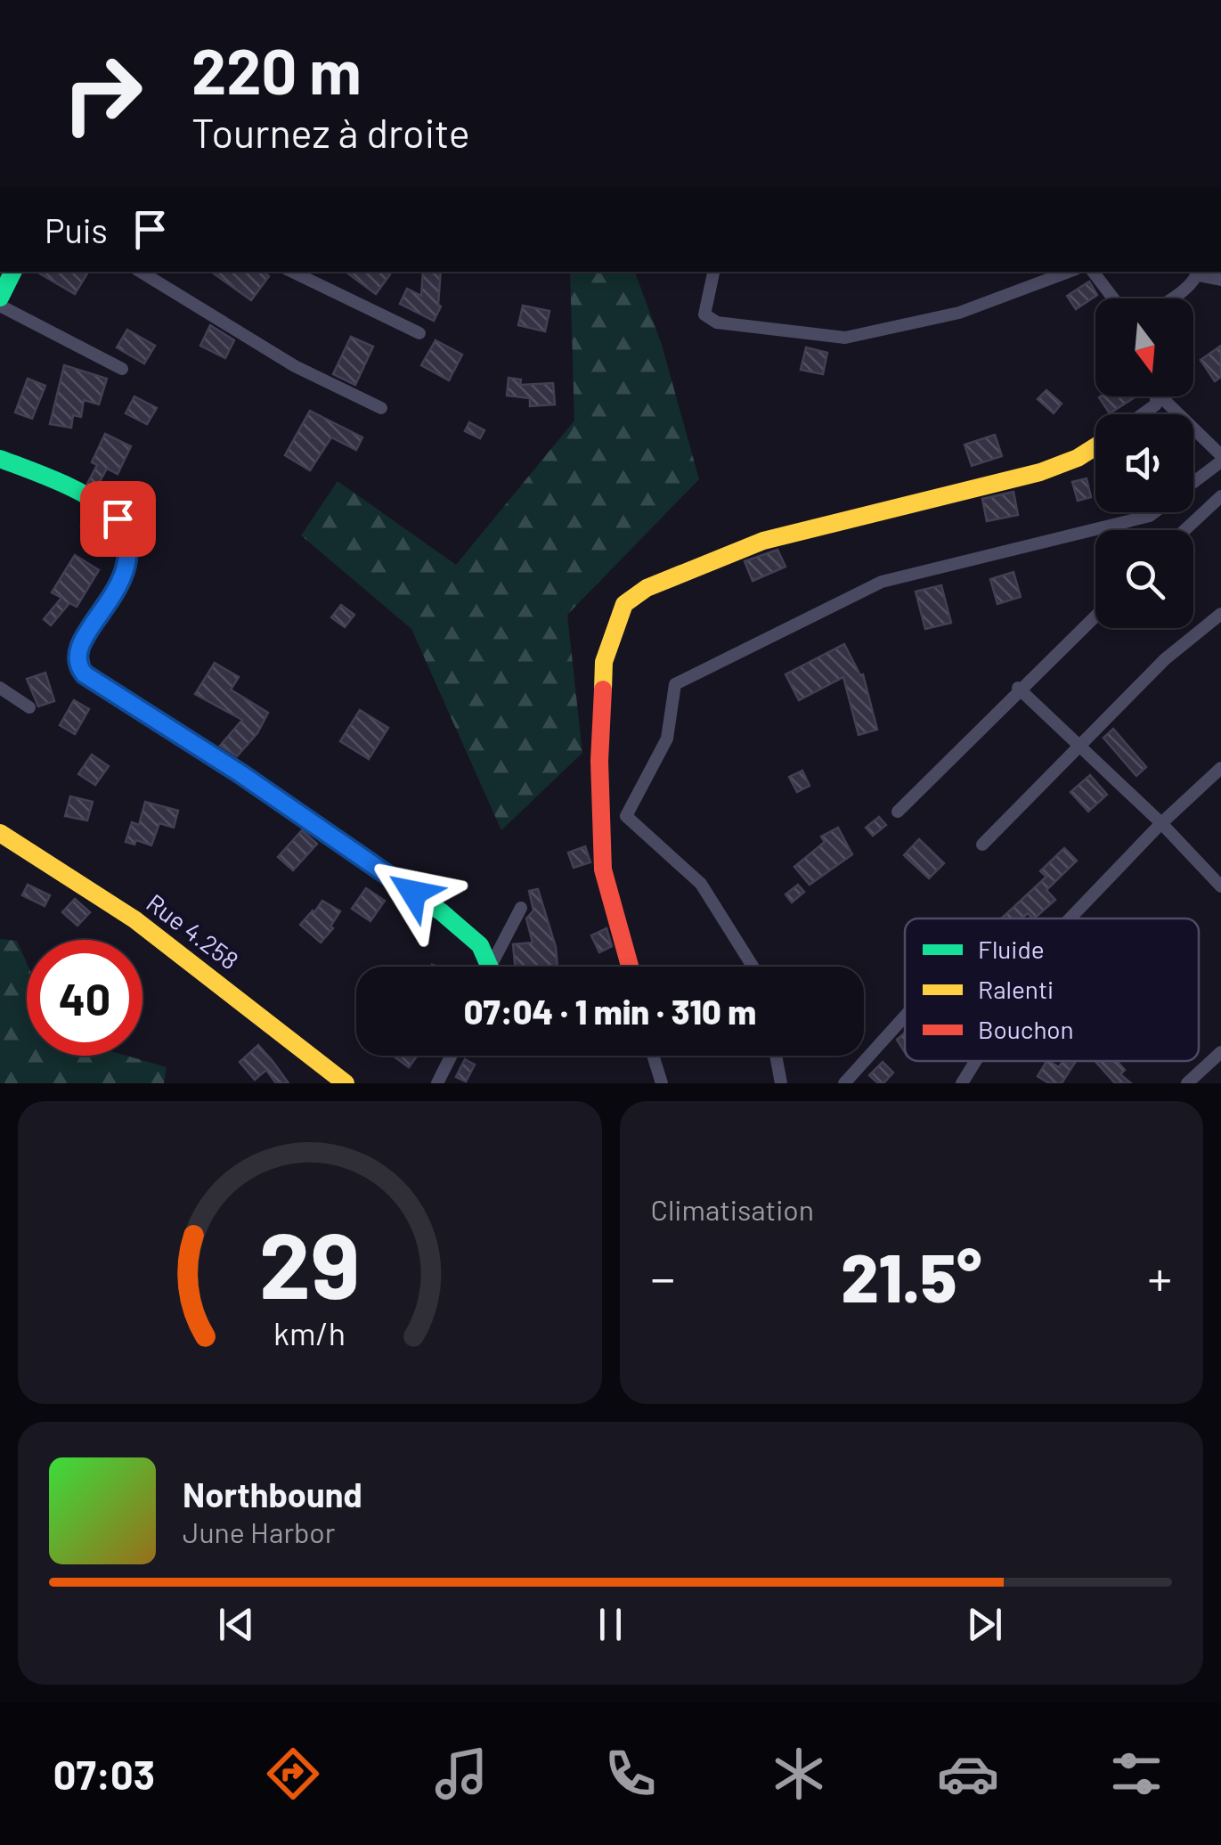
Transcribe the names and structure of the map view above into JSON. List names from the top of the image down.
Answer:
{
  "streets": {
    "main road": ["Rue 4.258"]
  },
  "legend": ["Fluide", "Ralenti", "Bouchon"],
  "north": "bottom",
  "page": {
    "turn": ["220 m", "Tournez à droite"],
    "then": "Puis",
    "limit": "40",
    "trip": "07:04 · 1 min · 310 m",
    "tile": "Climatisation",
    "heat": ["−", "21.5°", "+"],
    "song": ["Northbound", "June Harbor"],
    "tabs": "07:03",
    "gauge": ["29", "km/h"]
  }
}
